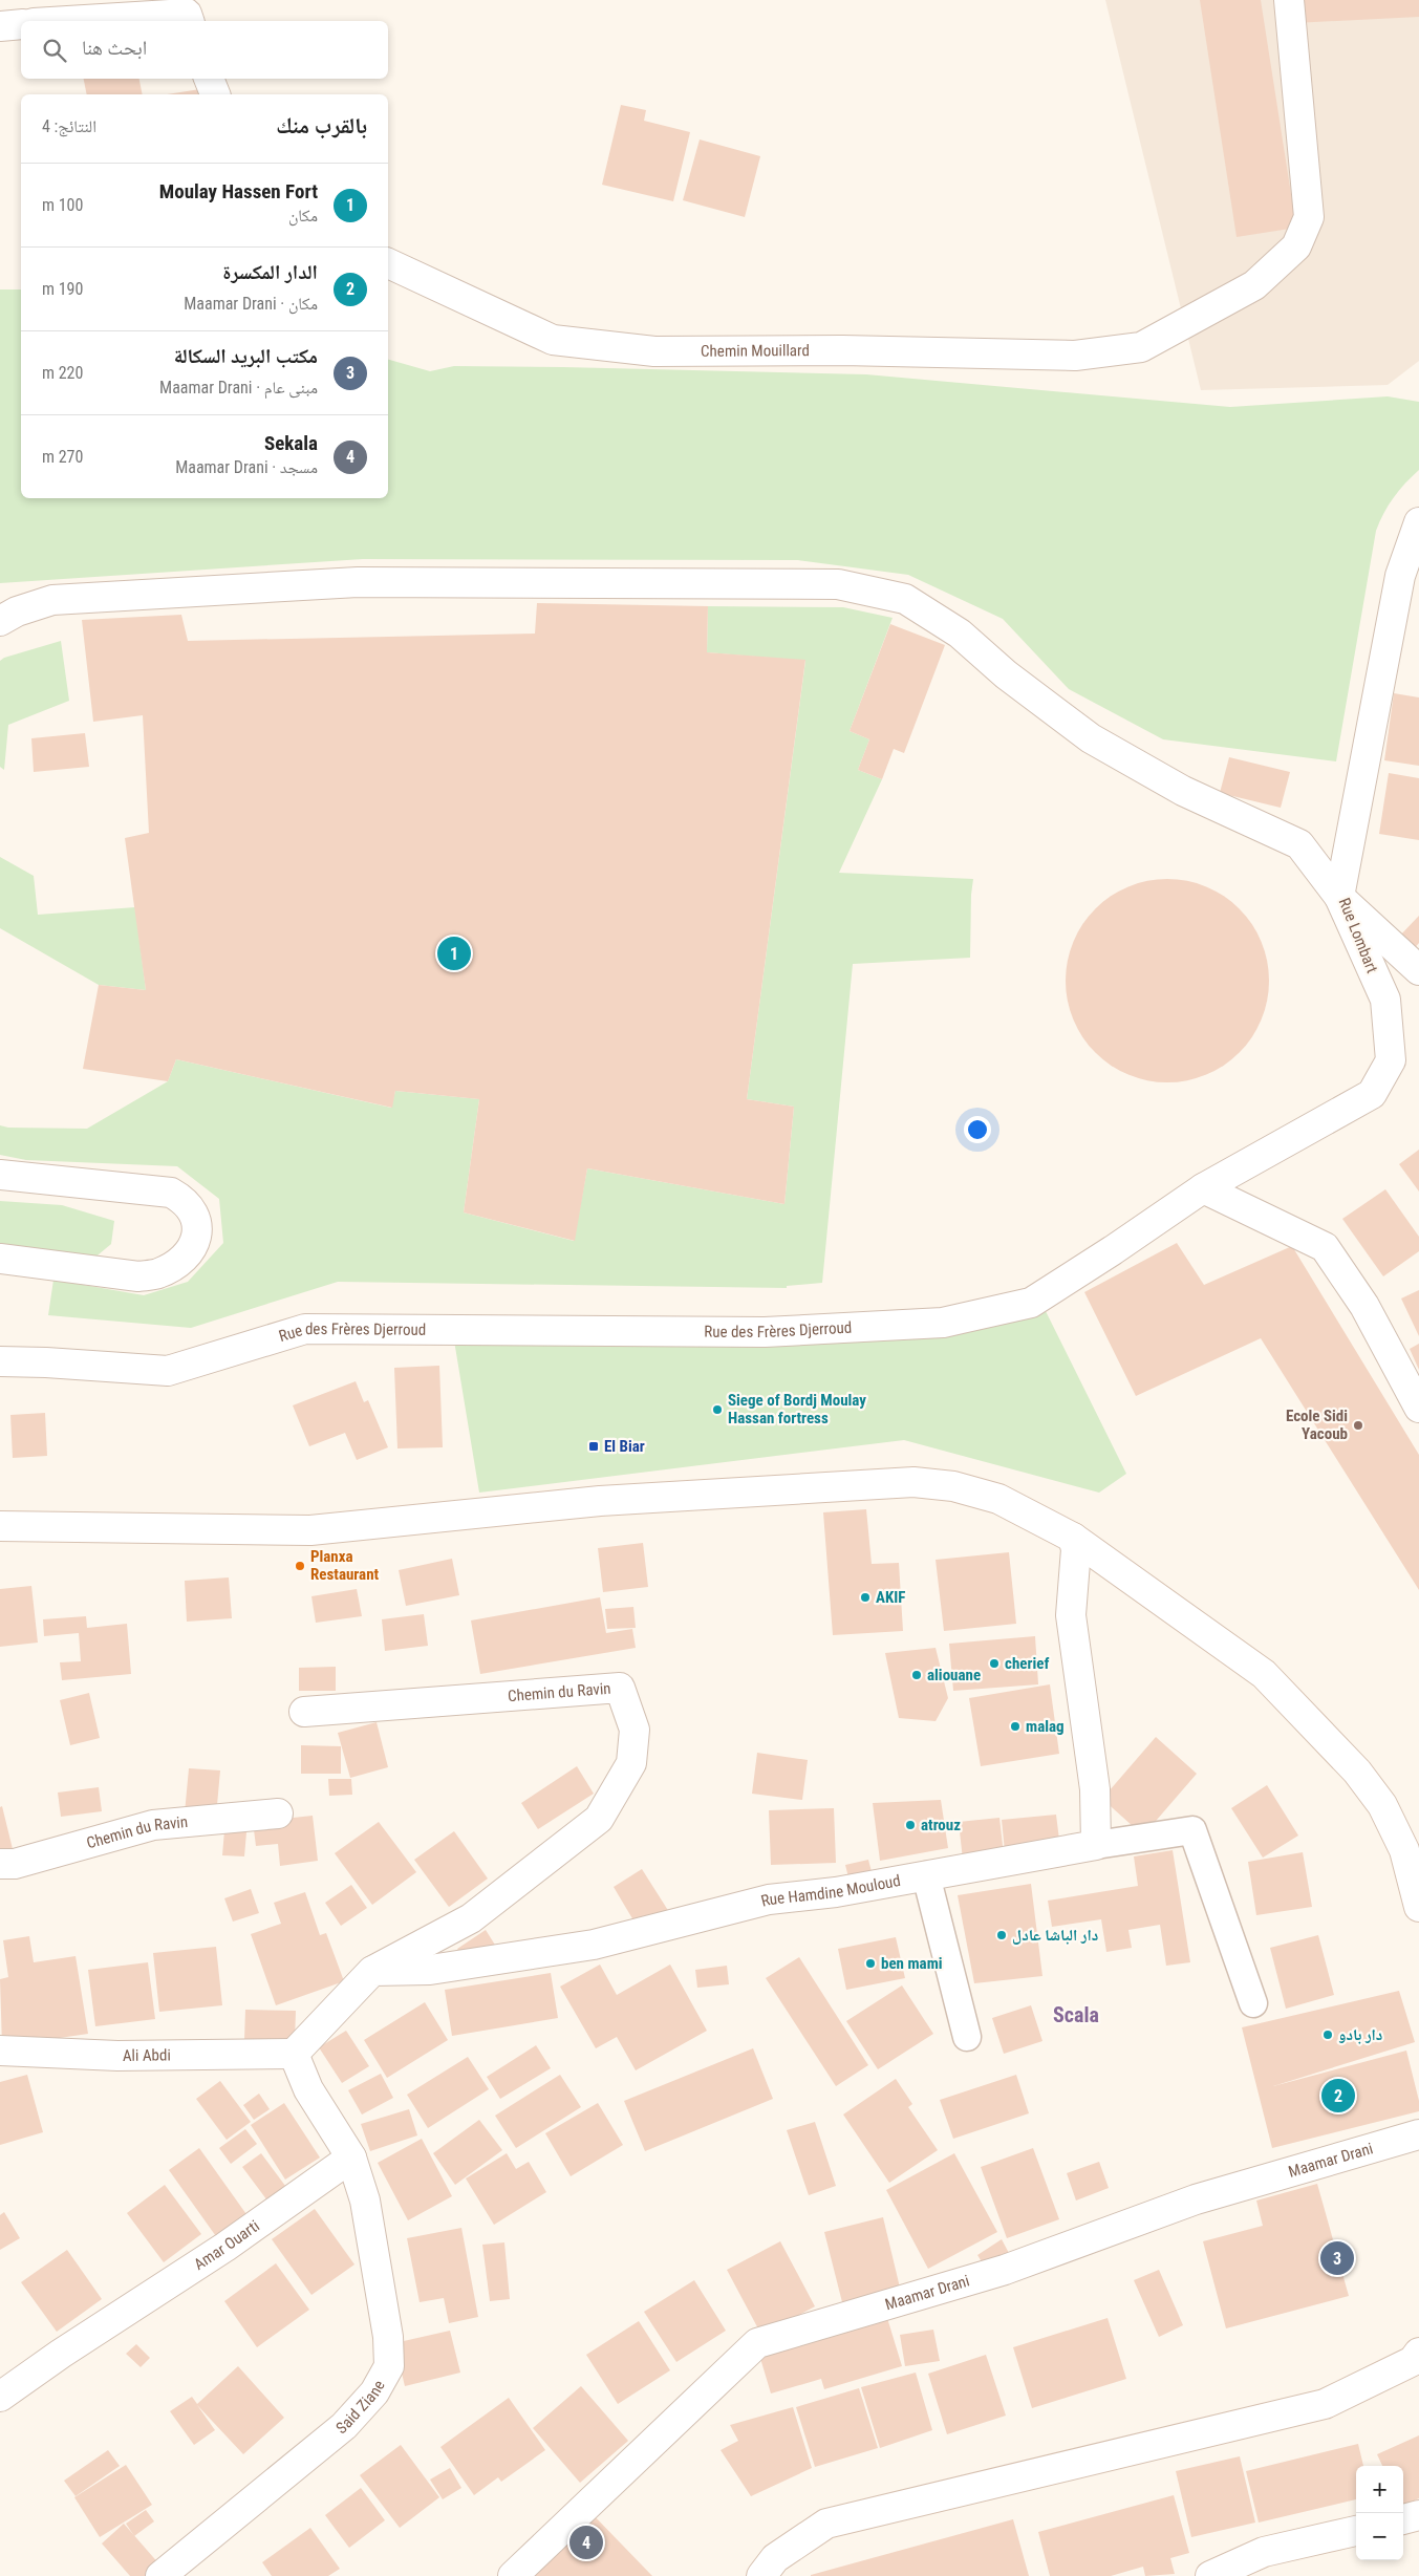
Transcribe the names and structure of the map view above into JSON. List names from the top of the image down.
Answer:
{
  "streets": {
    "street": [
      "Chemin Mouillard",
      "Rue Lombart",
      "Rue des Frères Djerroud",
      "Chemin du Ravin",
      "Rue Hamdine Mouloud",
      "Ali Abdi",
      "Maamar Drani",
      "Amar Ouarti",
      "Said Ziane"
    ]
  },
  "crossings": [
    ["Rue Lombart", "Rue des Frères Djerroud"],
    ["Chemin du Ravin", "Rue Hamdine Mouloud"],
    ["Amar Ouarti", "Said Ziane"]
  ],
  "districts": ["Scala"],
  "places": {
    "other": [
      "Siege of Bordj Moulay Hassan fortress",
      "Ecole Sidi Yacoub",
      "Planxa Restaurant",
      "AKIF",
      "cherief",
      "aliouane",
      "malag",
      "atrouz",
      "دار الباشا عادل",
      "ben mami",
      "دار بادو"
    ],
    "transit": ["El Biar"]
  },
  "page": {
    "search": "ابحث هنا",
    "heading": ["بالقرب منك", "النتائج: 4"],
    "list": [
      {
        "mark": "1",
        "name": "Moulay Hassen Fort",
        "note": "مكان",
        "value": "100 m"
      },
      {
        "mark": "2",
        "name": "الدار المكسرة",
        "note": "مكان · Maamar Drani",
        "value": "190 m"
      },
      {
        "mark": "3",
        "name": "مكتب البريد السكالة",
        "note": "مبنى عام · Maamar Drani",
        "value": "220 m"
      },
      {
        "mark": "4",
        "name": "Sekala",
        "note": "مسجد · Maamar Drani",
        "value": "270 m"
      }
    ],
    "pins": [
      "1",
      "2",
      "3",
      "4"
    ],
    "map_buttons": ["+", "−"]
  }
}
